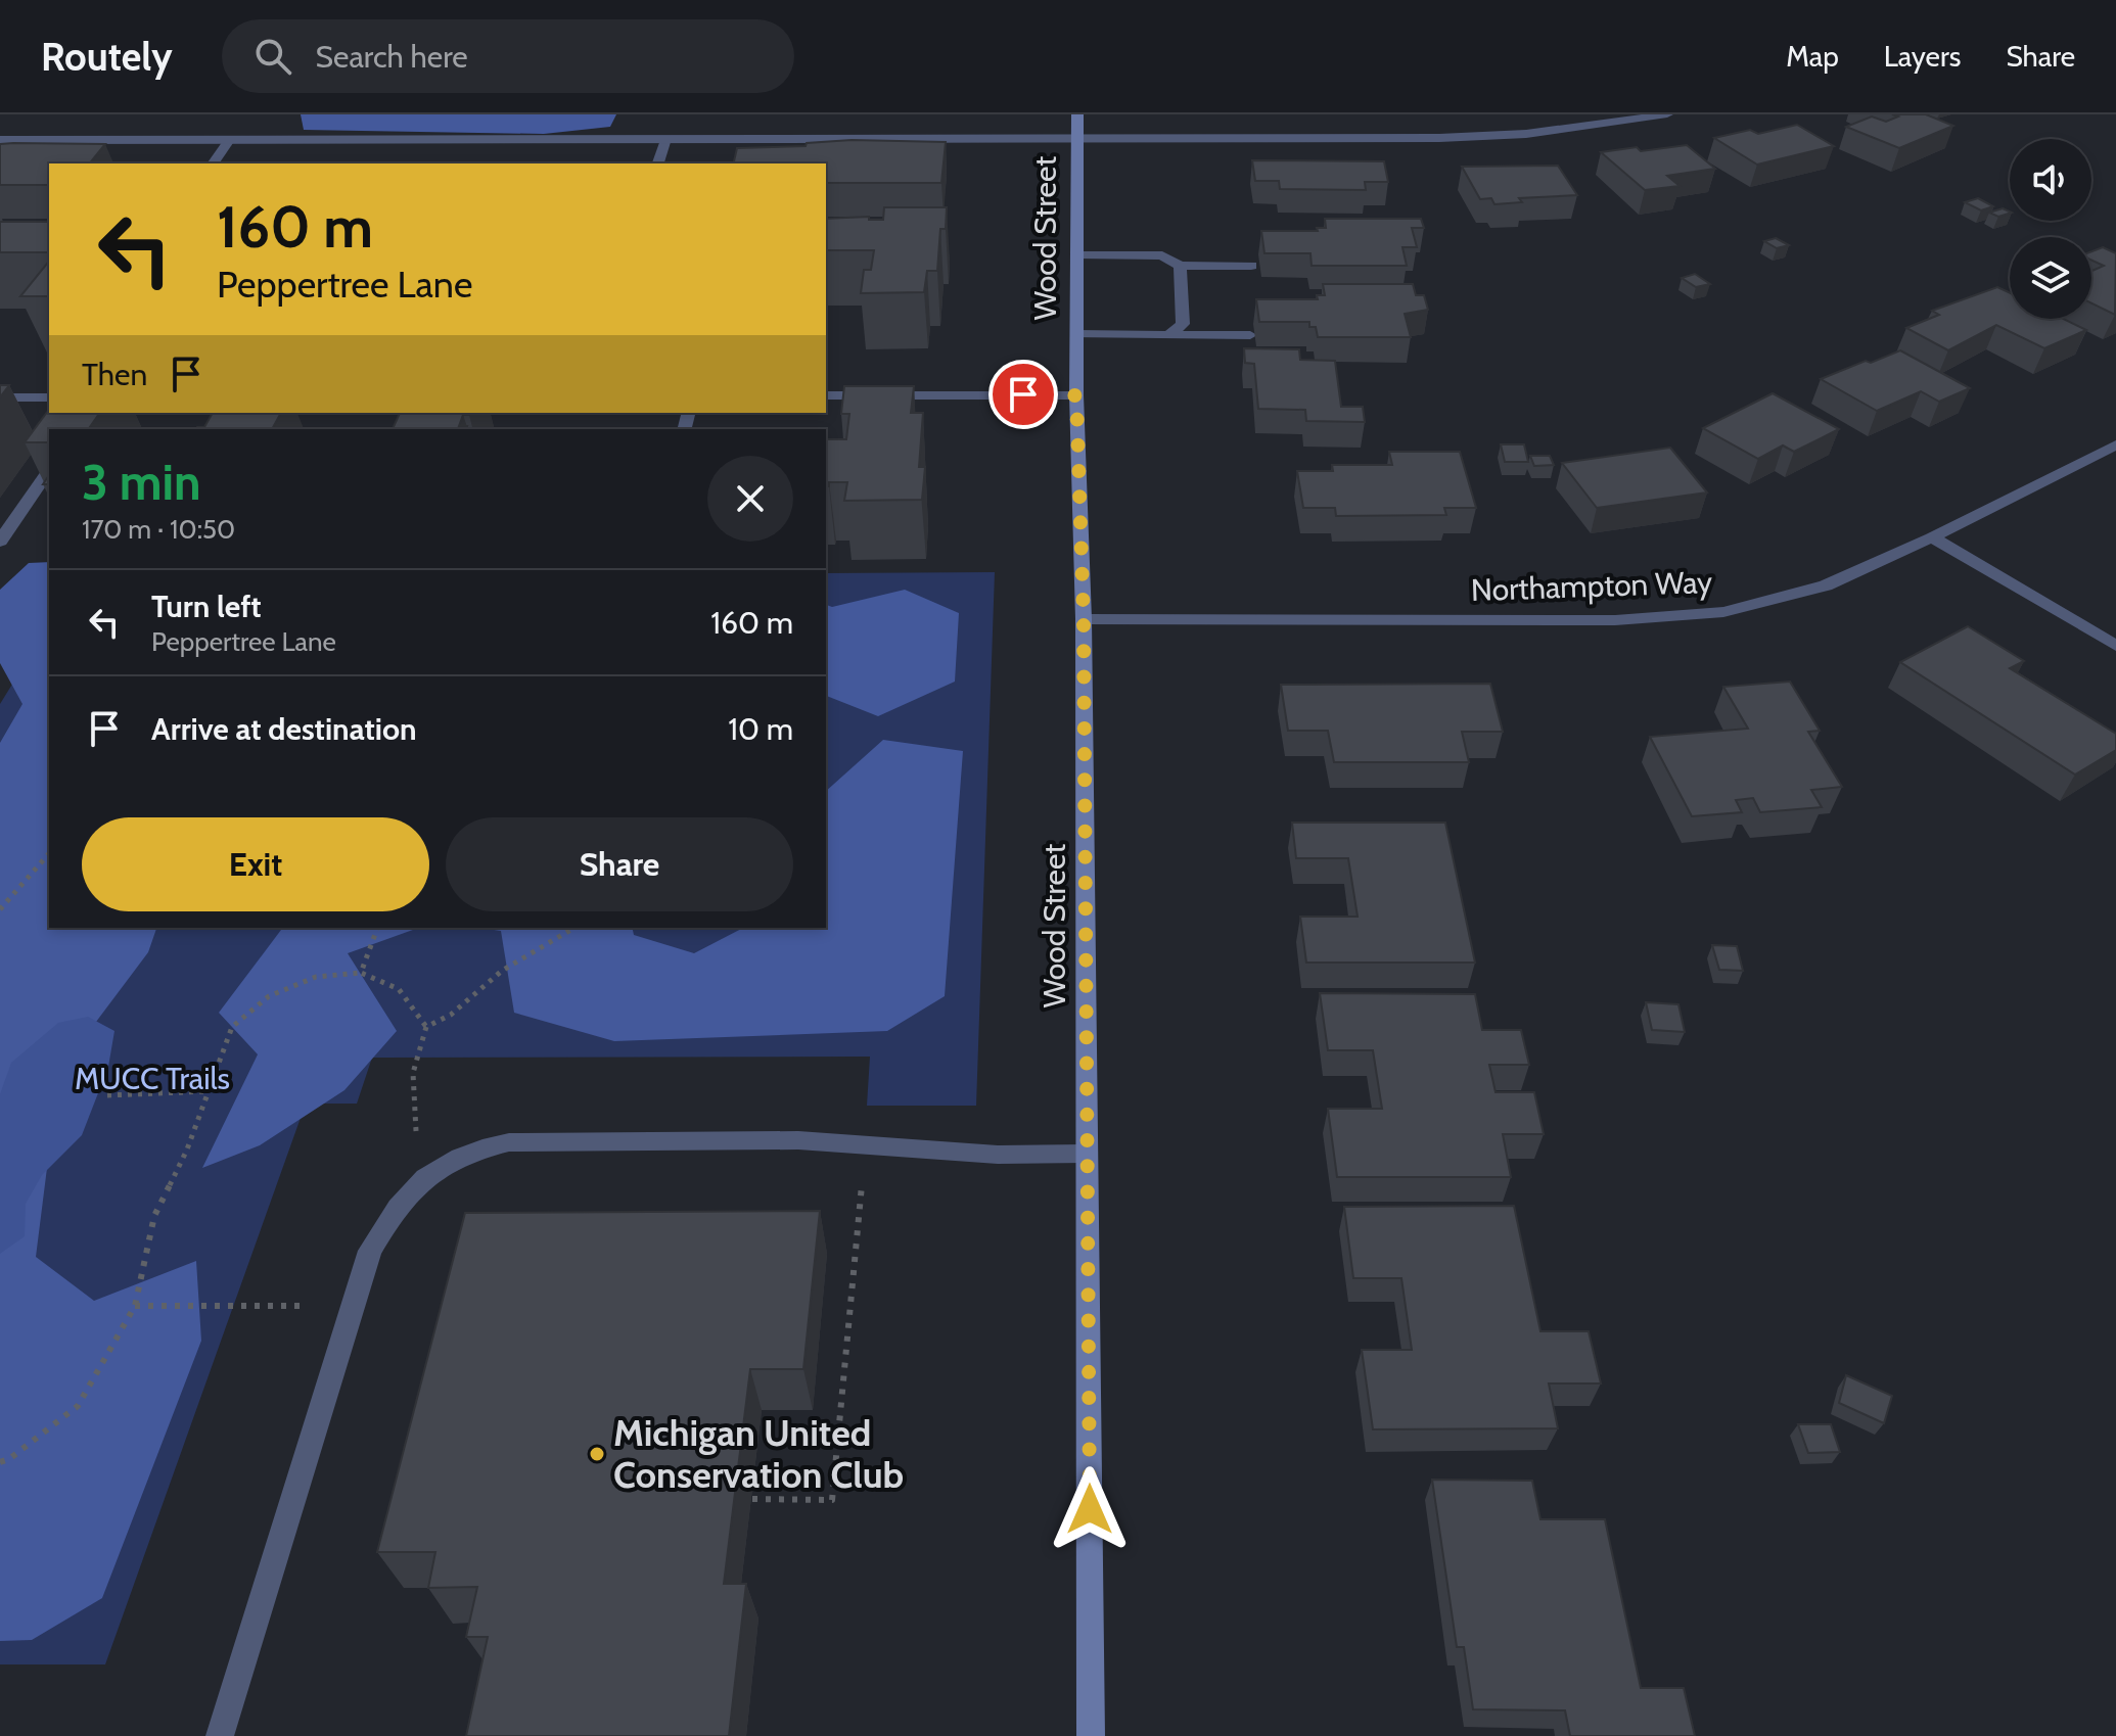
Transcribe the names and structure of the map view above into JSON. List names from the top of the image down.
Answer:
{
  "streets": {
    "street": ["Wood Street", "Northampton Way"]
  },
  "crossings": [
    ["Wood Street", "Northampton Way"]
  ],
  "parks": ["MUCC Trails"],
  "places": ["Michigan United Conservation Club"],
  "page": {
    "header": "Routely",
    "search": "Search here",
    "nav": ["Map", "Layers", "Share"],
    "turn": ["160 m", "Peppertree Lane"],
    "then": "Then",
    "heading": ["3 min", "170 m · 10:50"],
    "list": [
      {
        "name": "Turn left",
        "note": "Peppertree Lane",
        "value": "160 m"
      },
      {
        "name": "Arrive at destination",
        "value": "10 m"
      }
    ],
    "buttons": ["Exit", "Share"]
  }
}
